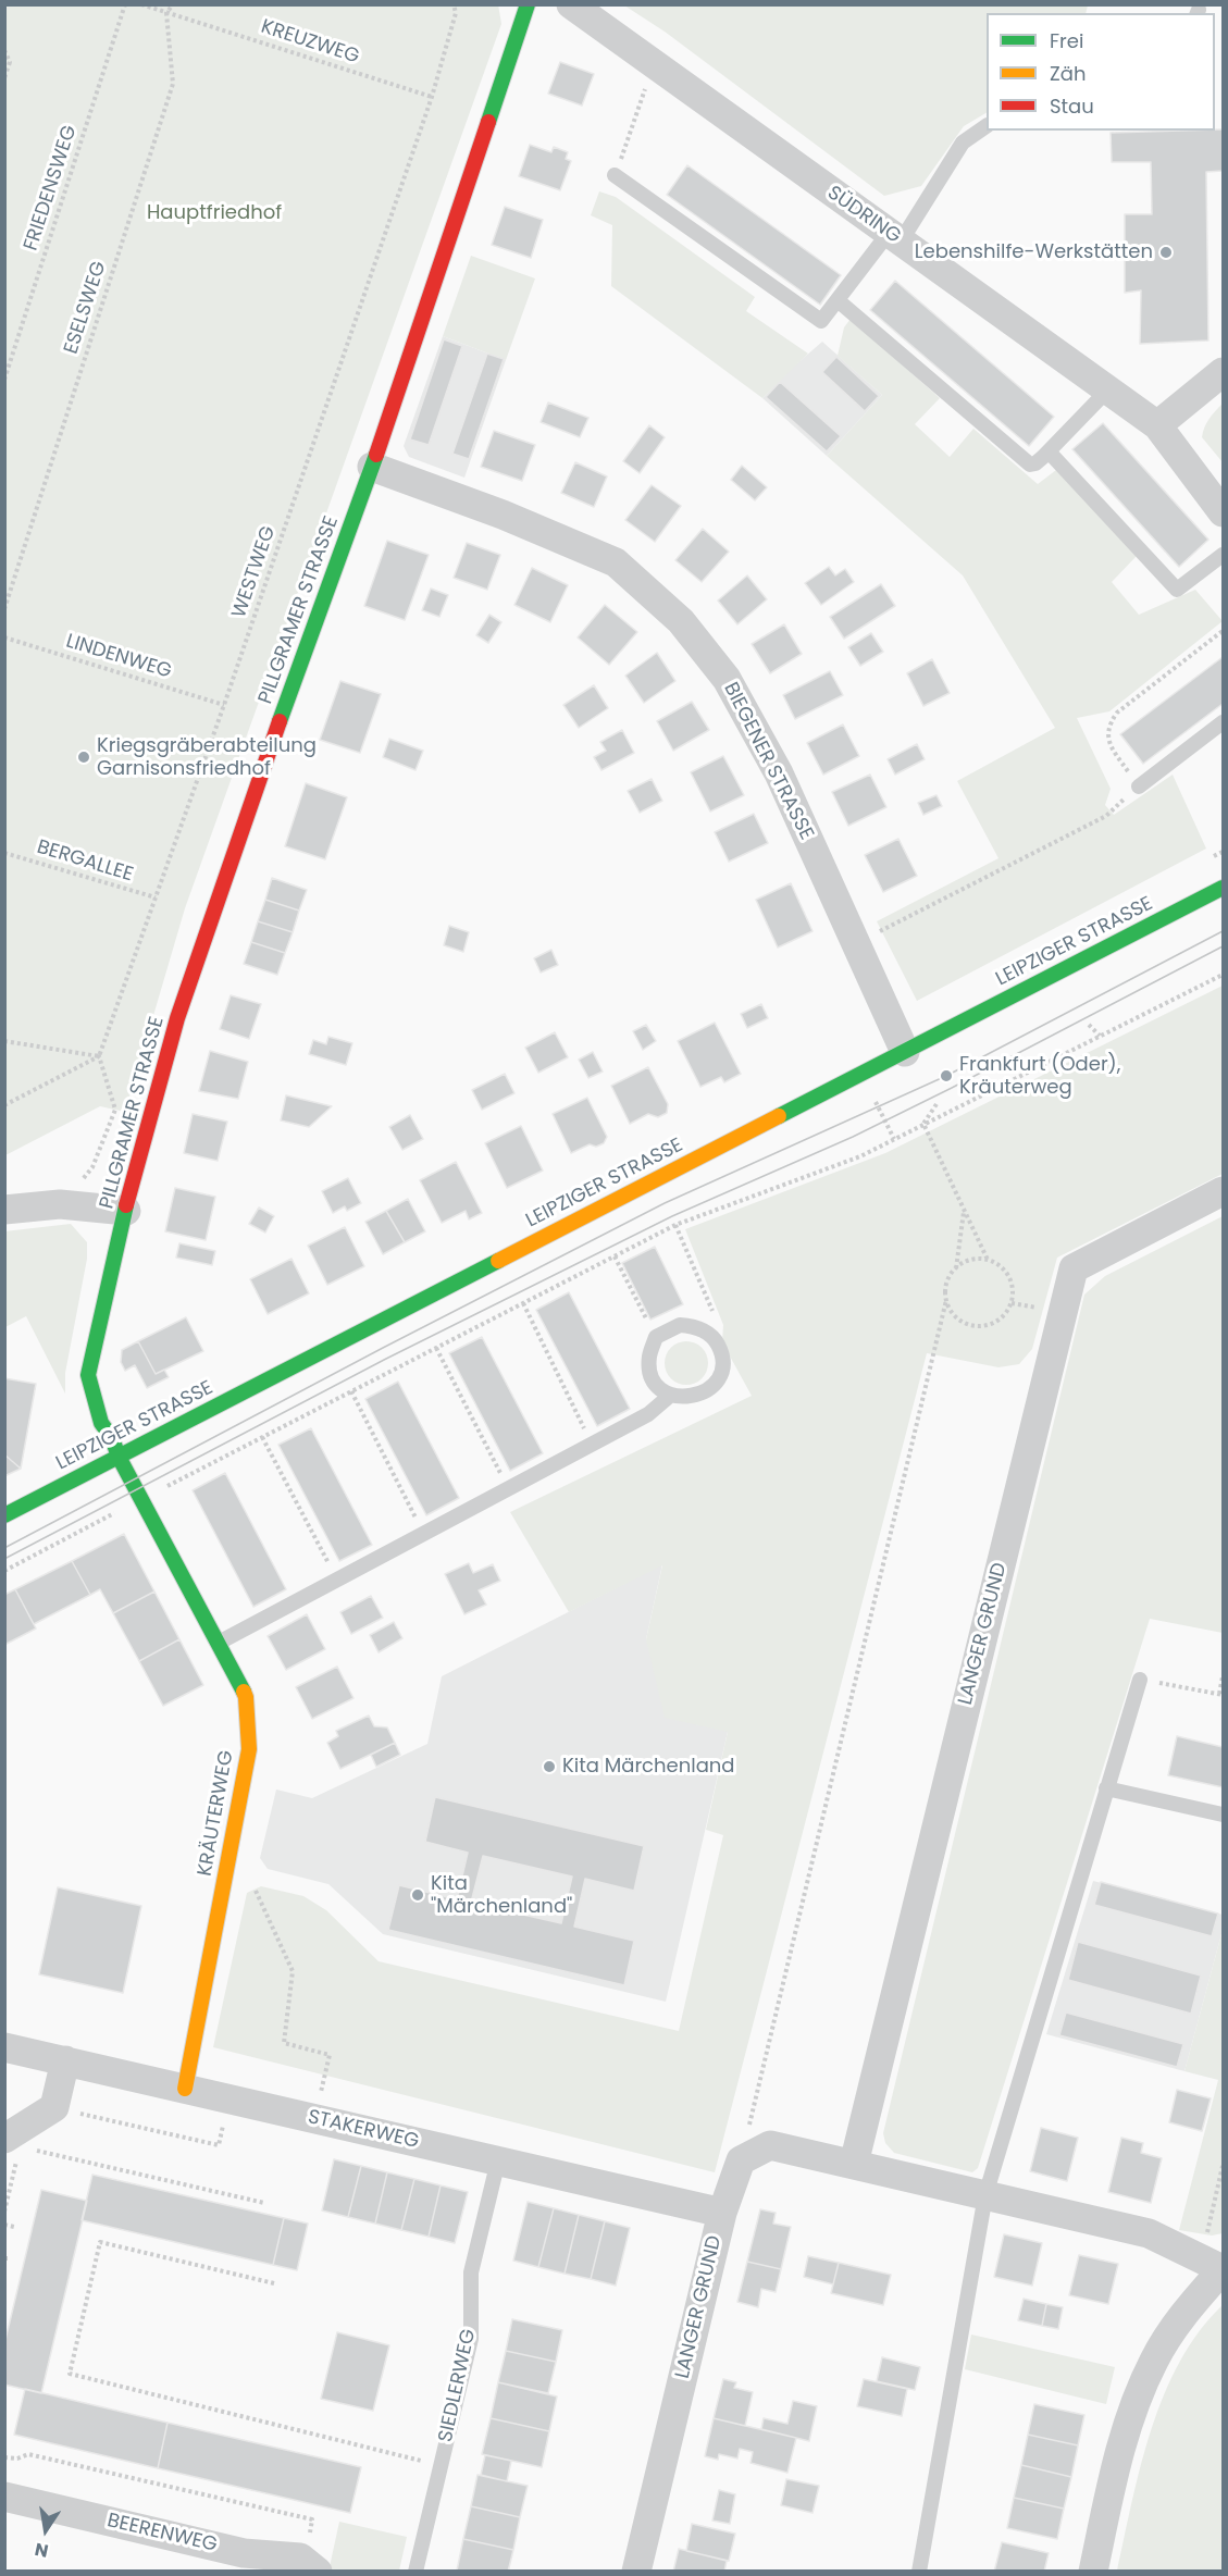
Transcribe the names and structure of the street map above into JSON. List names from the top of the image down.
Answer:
{
  "streets": {
    "street": [
      "SÜDRING",
      "PILLGRAMER STRASSE",
      "BIEGENER STRASSE",
      "LEIPZIGER STRASSE",
      "LANGER GRUND",
      "KRÄUTERWEG",
      "STAKERWEG",
      "BEERENWEG"
    ],
    "lane": ["SIEDLERWEG"],
    "path": [
      "KREUZWEG",
      "FRIEDENSWEG",
      "ESELSWEG",
      "WESTWEG",
      "LINDENWEG",
      "BERGALLEE"
    ]
  },
  "crossings": [
    ["KREUZWEG", "ESELSWEG"],
    ["KREUZWEG", "WESTWEG"],
    ["WESTWEG", "LINDENWEG"],
    ["WESTWEG", "BERGALLEE"],
    ["PILLGRAMER STRASSE", "BIEGENER STRASSE"],
    ["PILLGRAMER STRASSE", "LEIPZIGER STRASSE"],
    ["PILLGRAMER STRASSE", "KRÄUTERWEG"],
    ["BIEGENER STRASSE", "LEIPZIGER STRASSE"],
    ["LEIPZIGER STRASSE", "KRÄUTERWEG"],
    ["LANGER GRUND", "STAKERWEG"],
    ["KRÄUTERWEG", "STAKERWEG"],
    ["STAKERWEG", "SIEDLERWEG"]
  ],
  "parks": ["Hauptfriedhof"],
  "places": [
    "Lebenshilfe-Werkstätten",
    "Kriegsgräberabteilung Garnisonsfriedhof",
    "Frankfurt (Oder), Kräuterweg",
    "Kita Märchenland",
    "Kita \"Märchenland\""
  ],
  "legend": ["Frei", "Zäh", "Stau"],
  "north": "bottom"
}
